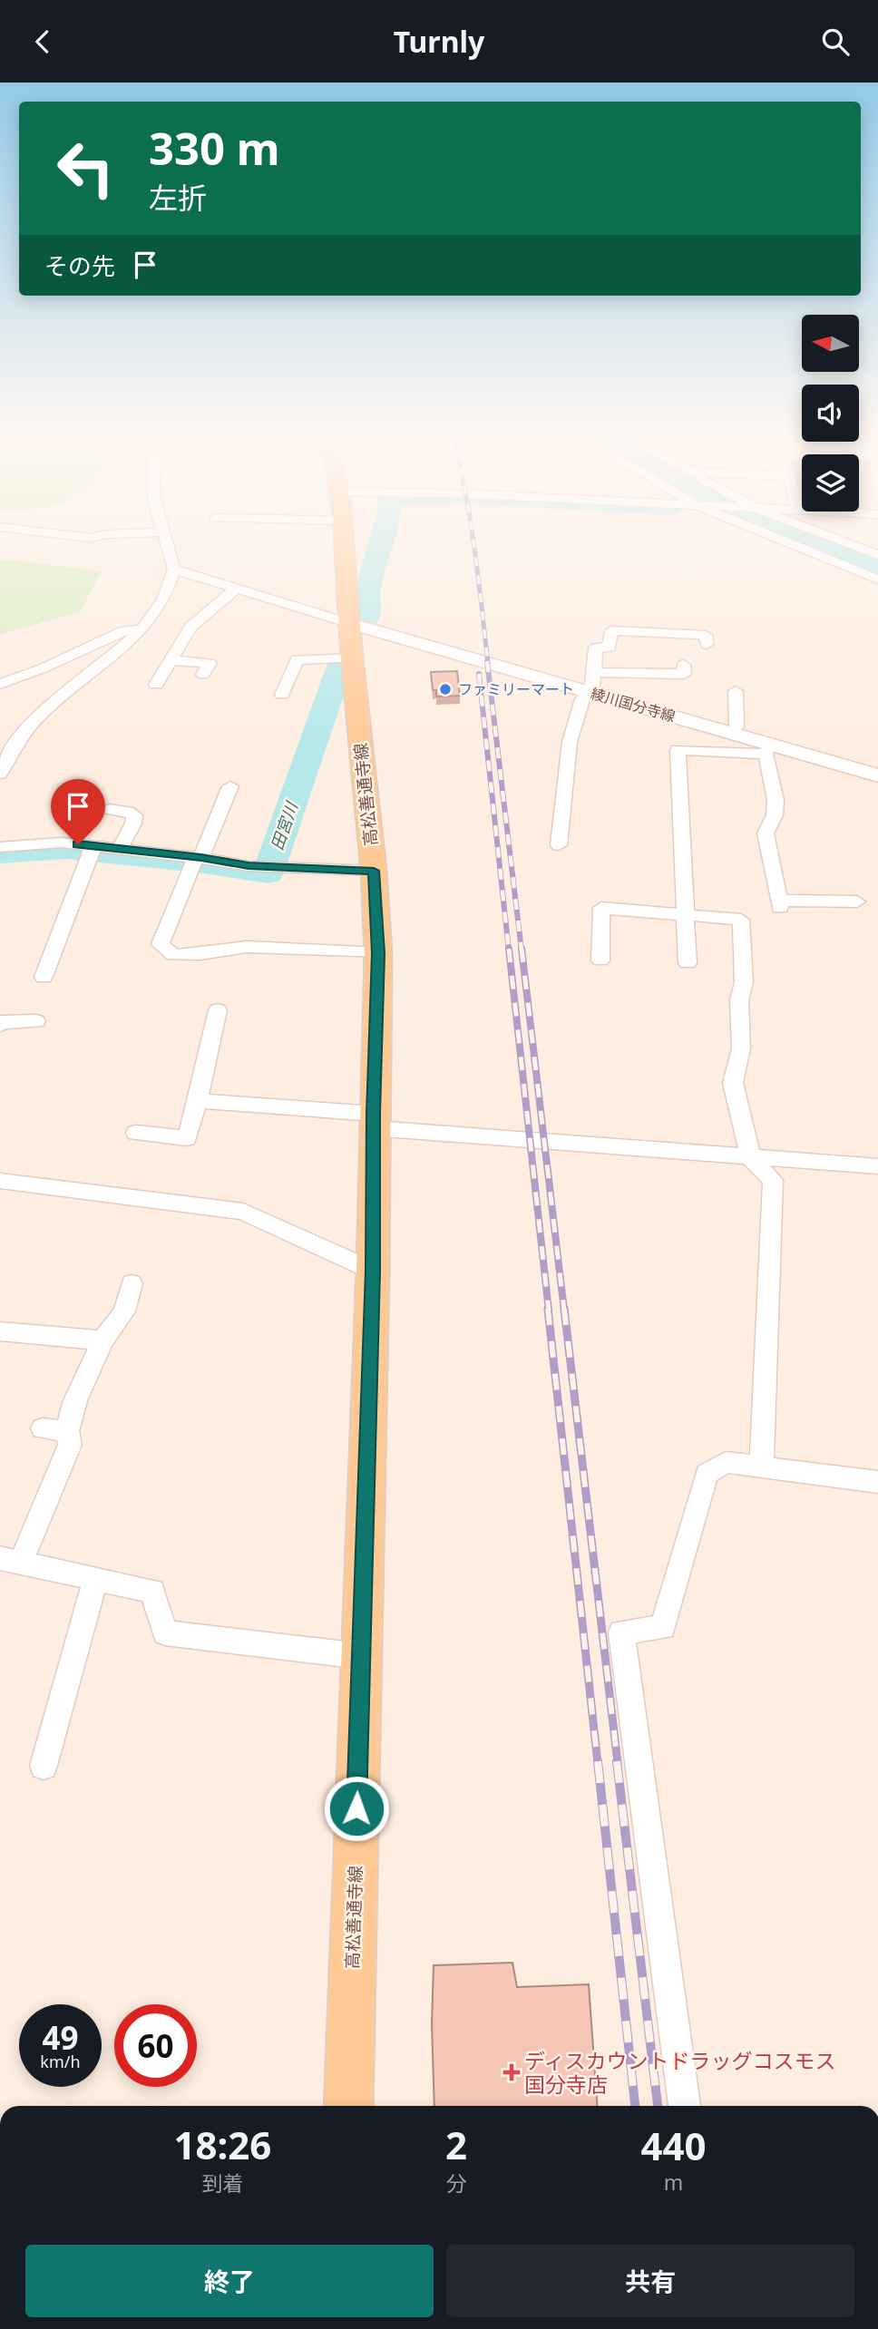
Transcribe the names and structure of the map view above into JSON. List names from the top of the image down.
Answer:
{
  "streets": {
    "main road": ["綾川国分寺線", "高松善通寺線"]
  },
  "crossings": [
    ["綾川国分寺線", "高松善通寺線"]
  ],
  "water": ["田宮川"],
  "places": {
    "other": ["ファミリーマート"],
    "health": ["ディスカウントドラッグコスモス 国分寺店"]
  },
  "north": "left",
  "page": {
    "header": "Turnly",
    "turn": ["330 m", "左折"],
    "then": "その先",
    "speed": "49 km/h",
    "limit": "60",
    "eta": [
      "18:26",
      "到着",
      "2",
      "分",
      "440",
      "m"
    ],
    "buttons": ["終了", "共有"]
  }
}
